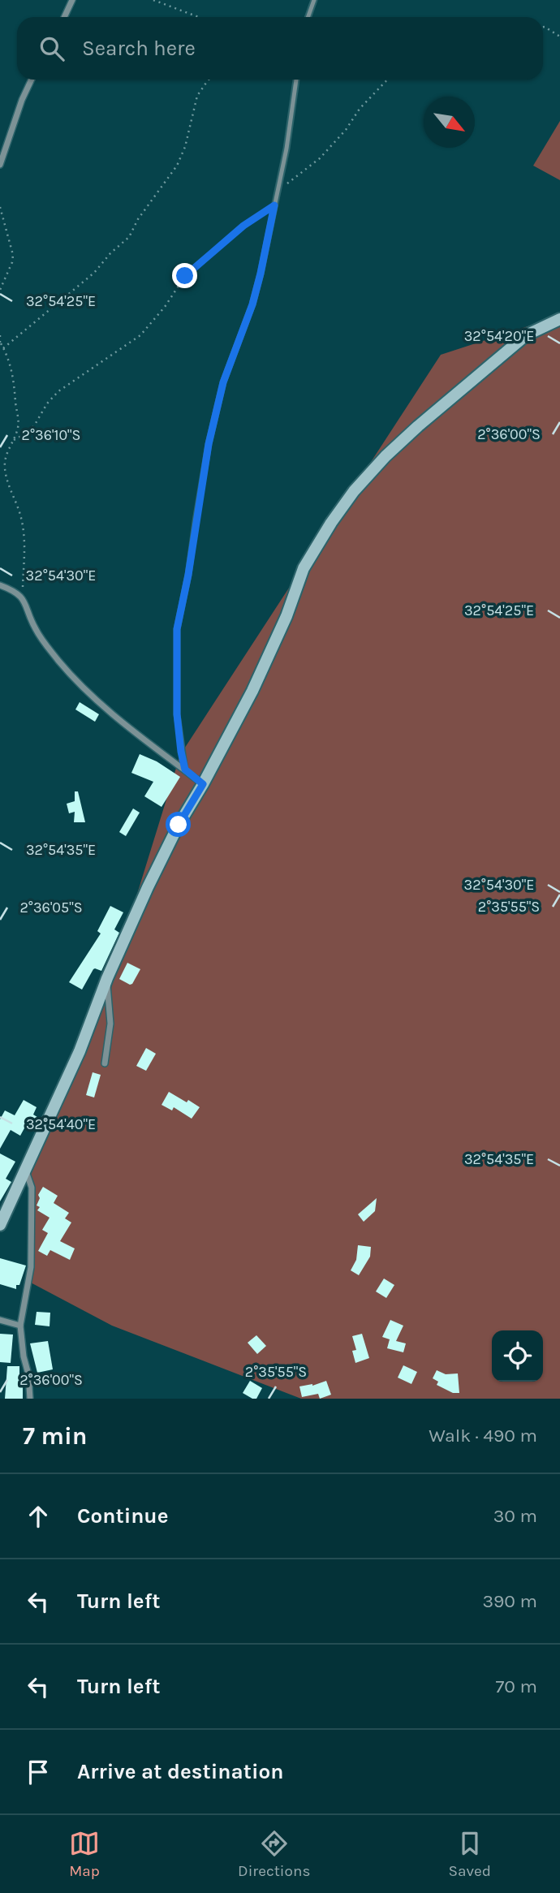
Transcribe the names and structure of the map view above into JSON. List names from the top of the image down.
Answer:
{
  "north": "bottom right",
  "page": {
    "search": "Search here",
    "heading": ["7 min", "Walk · 490 m"],
    "list": [
      ["Continue", "30 m"],
      ["Turn left", "390 m"],
      ["Turn left", "70 m"],
      "Arrive at destination"
    ],
    "nav": ["Map", "Directions", "Saved"]
  },
  "coordinates": [
    "32°54'25\"E",
    "32°54'20\"E",
    "2°36'00\"S",
    "2°36'10\"S",
    "32°54'30\"E",
    "32°54'35\"E",
    "2°35'55\"S",
    "2°36'05\"S",
    "32°54'40\"E"
  ]
}
